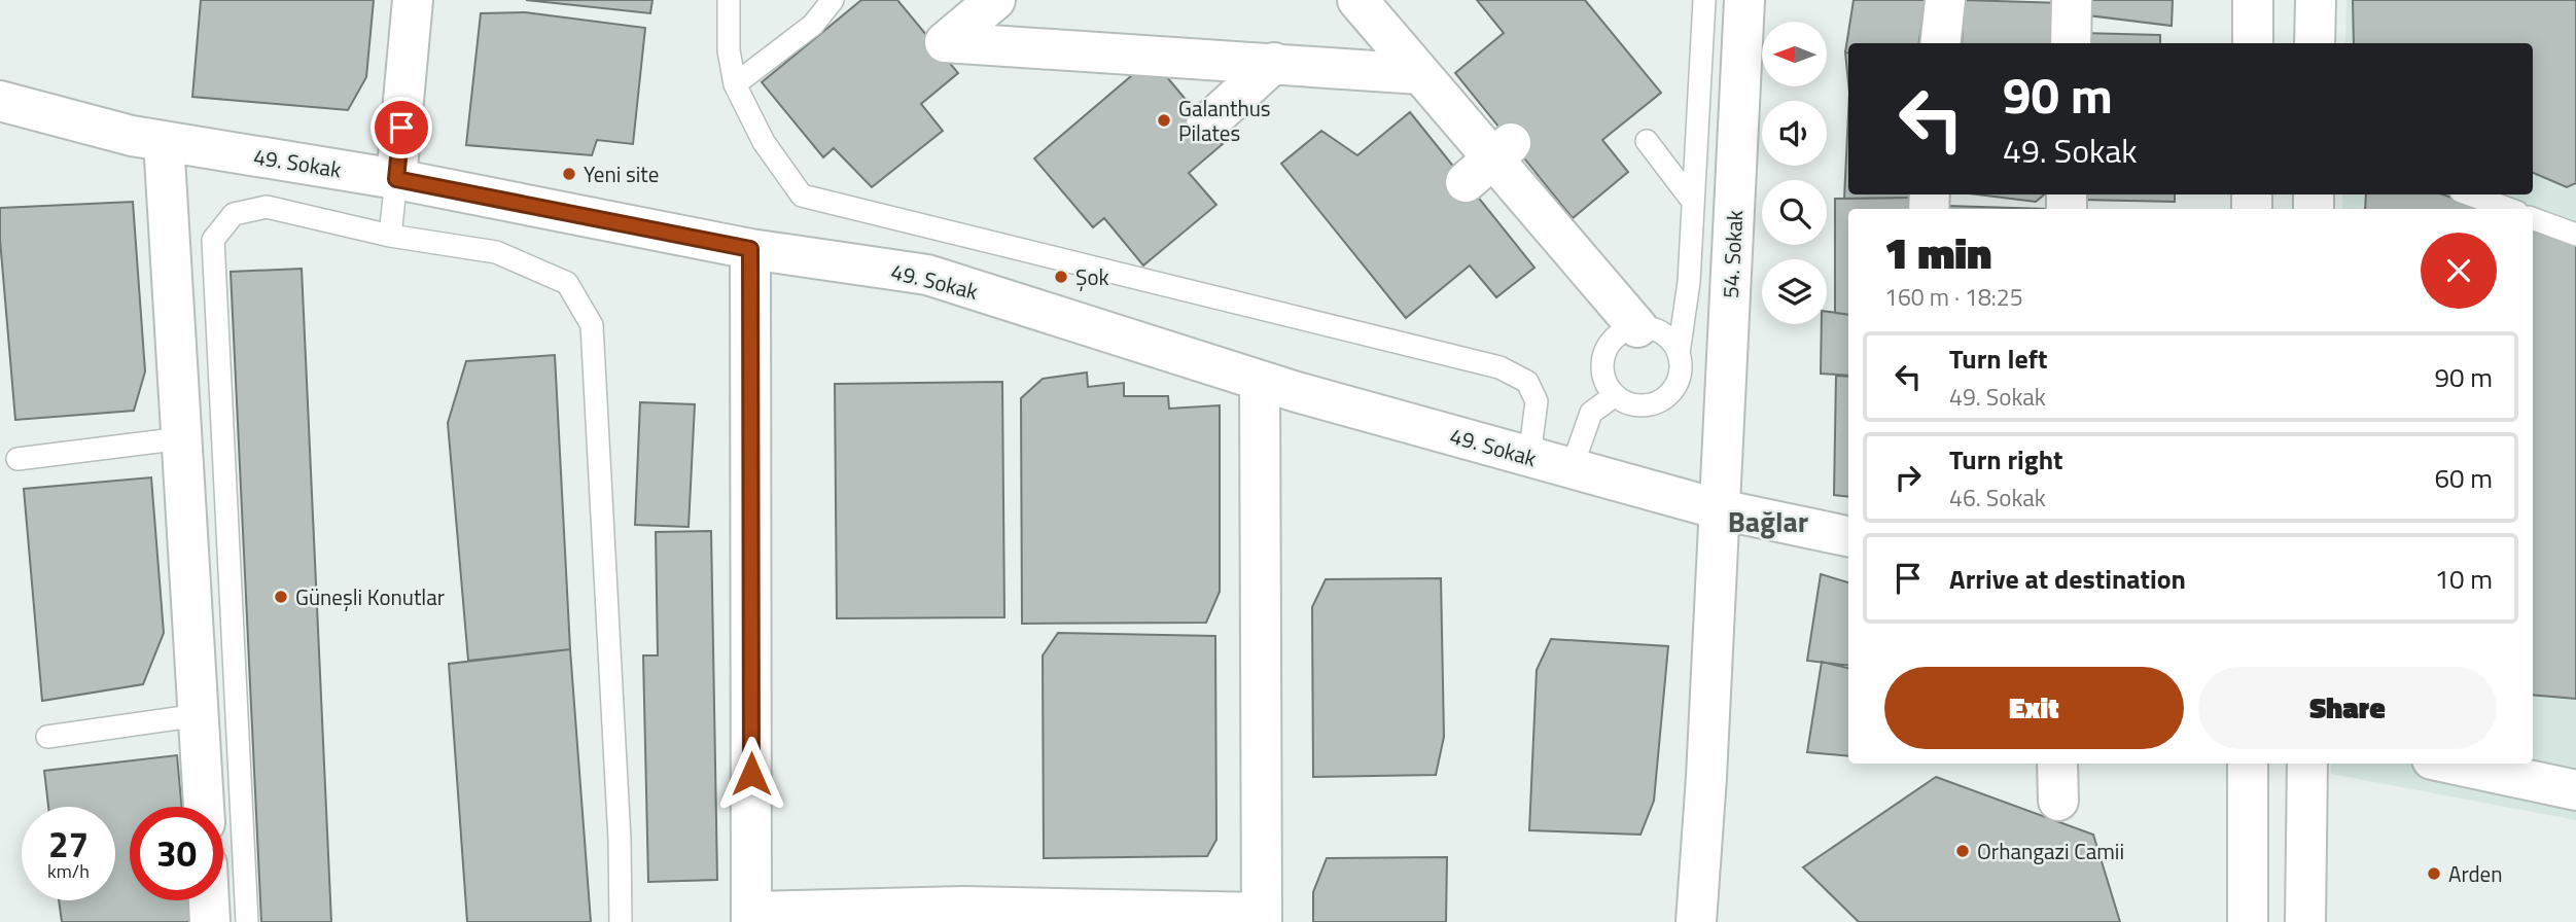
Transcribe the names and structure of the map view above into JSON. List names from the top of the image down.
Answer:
{
  "streets": {
    "street": ["49. Sokak", "54. Sokak"]
  },
  "crossings": [
    ["49. Sokak", "54. Sokak"]
  ],
  "districts": ["Bağlar"],
  "places": [
    "Galanthus Pilates",
    "Yeni site",
    "Şok",
    "Güneşli Konutlar",
    "Orhangazi Camii",
    "Arden"
  ],
  "north": "left",
  "page": {
    "turn": ["90 m", "49. Sokak"],
    "heading": ["1 min", "160 m · 18:25"],
    "list": [
      {
        "name": "Turn left",
        "note": "49. Sokak",
        "value": "90 m"
      },
      {
        "name": "Turn right",
        "note": "46. Sokak",
        "value": "60 m"
      },
      {
        "name": "Arrive at destination",
        "value": "10 m"
      }
    ],
    "buttons": ["Exit", "Share"],
    "speed": "27 km/h",
    "limit": "30"
  }
}
